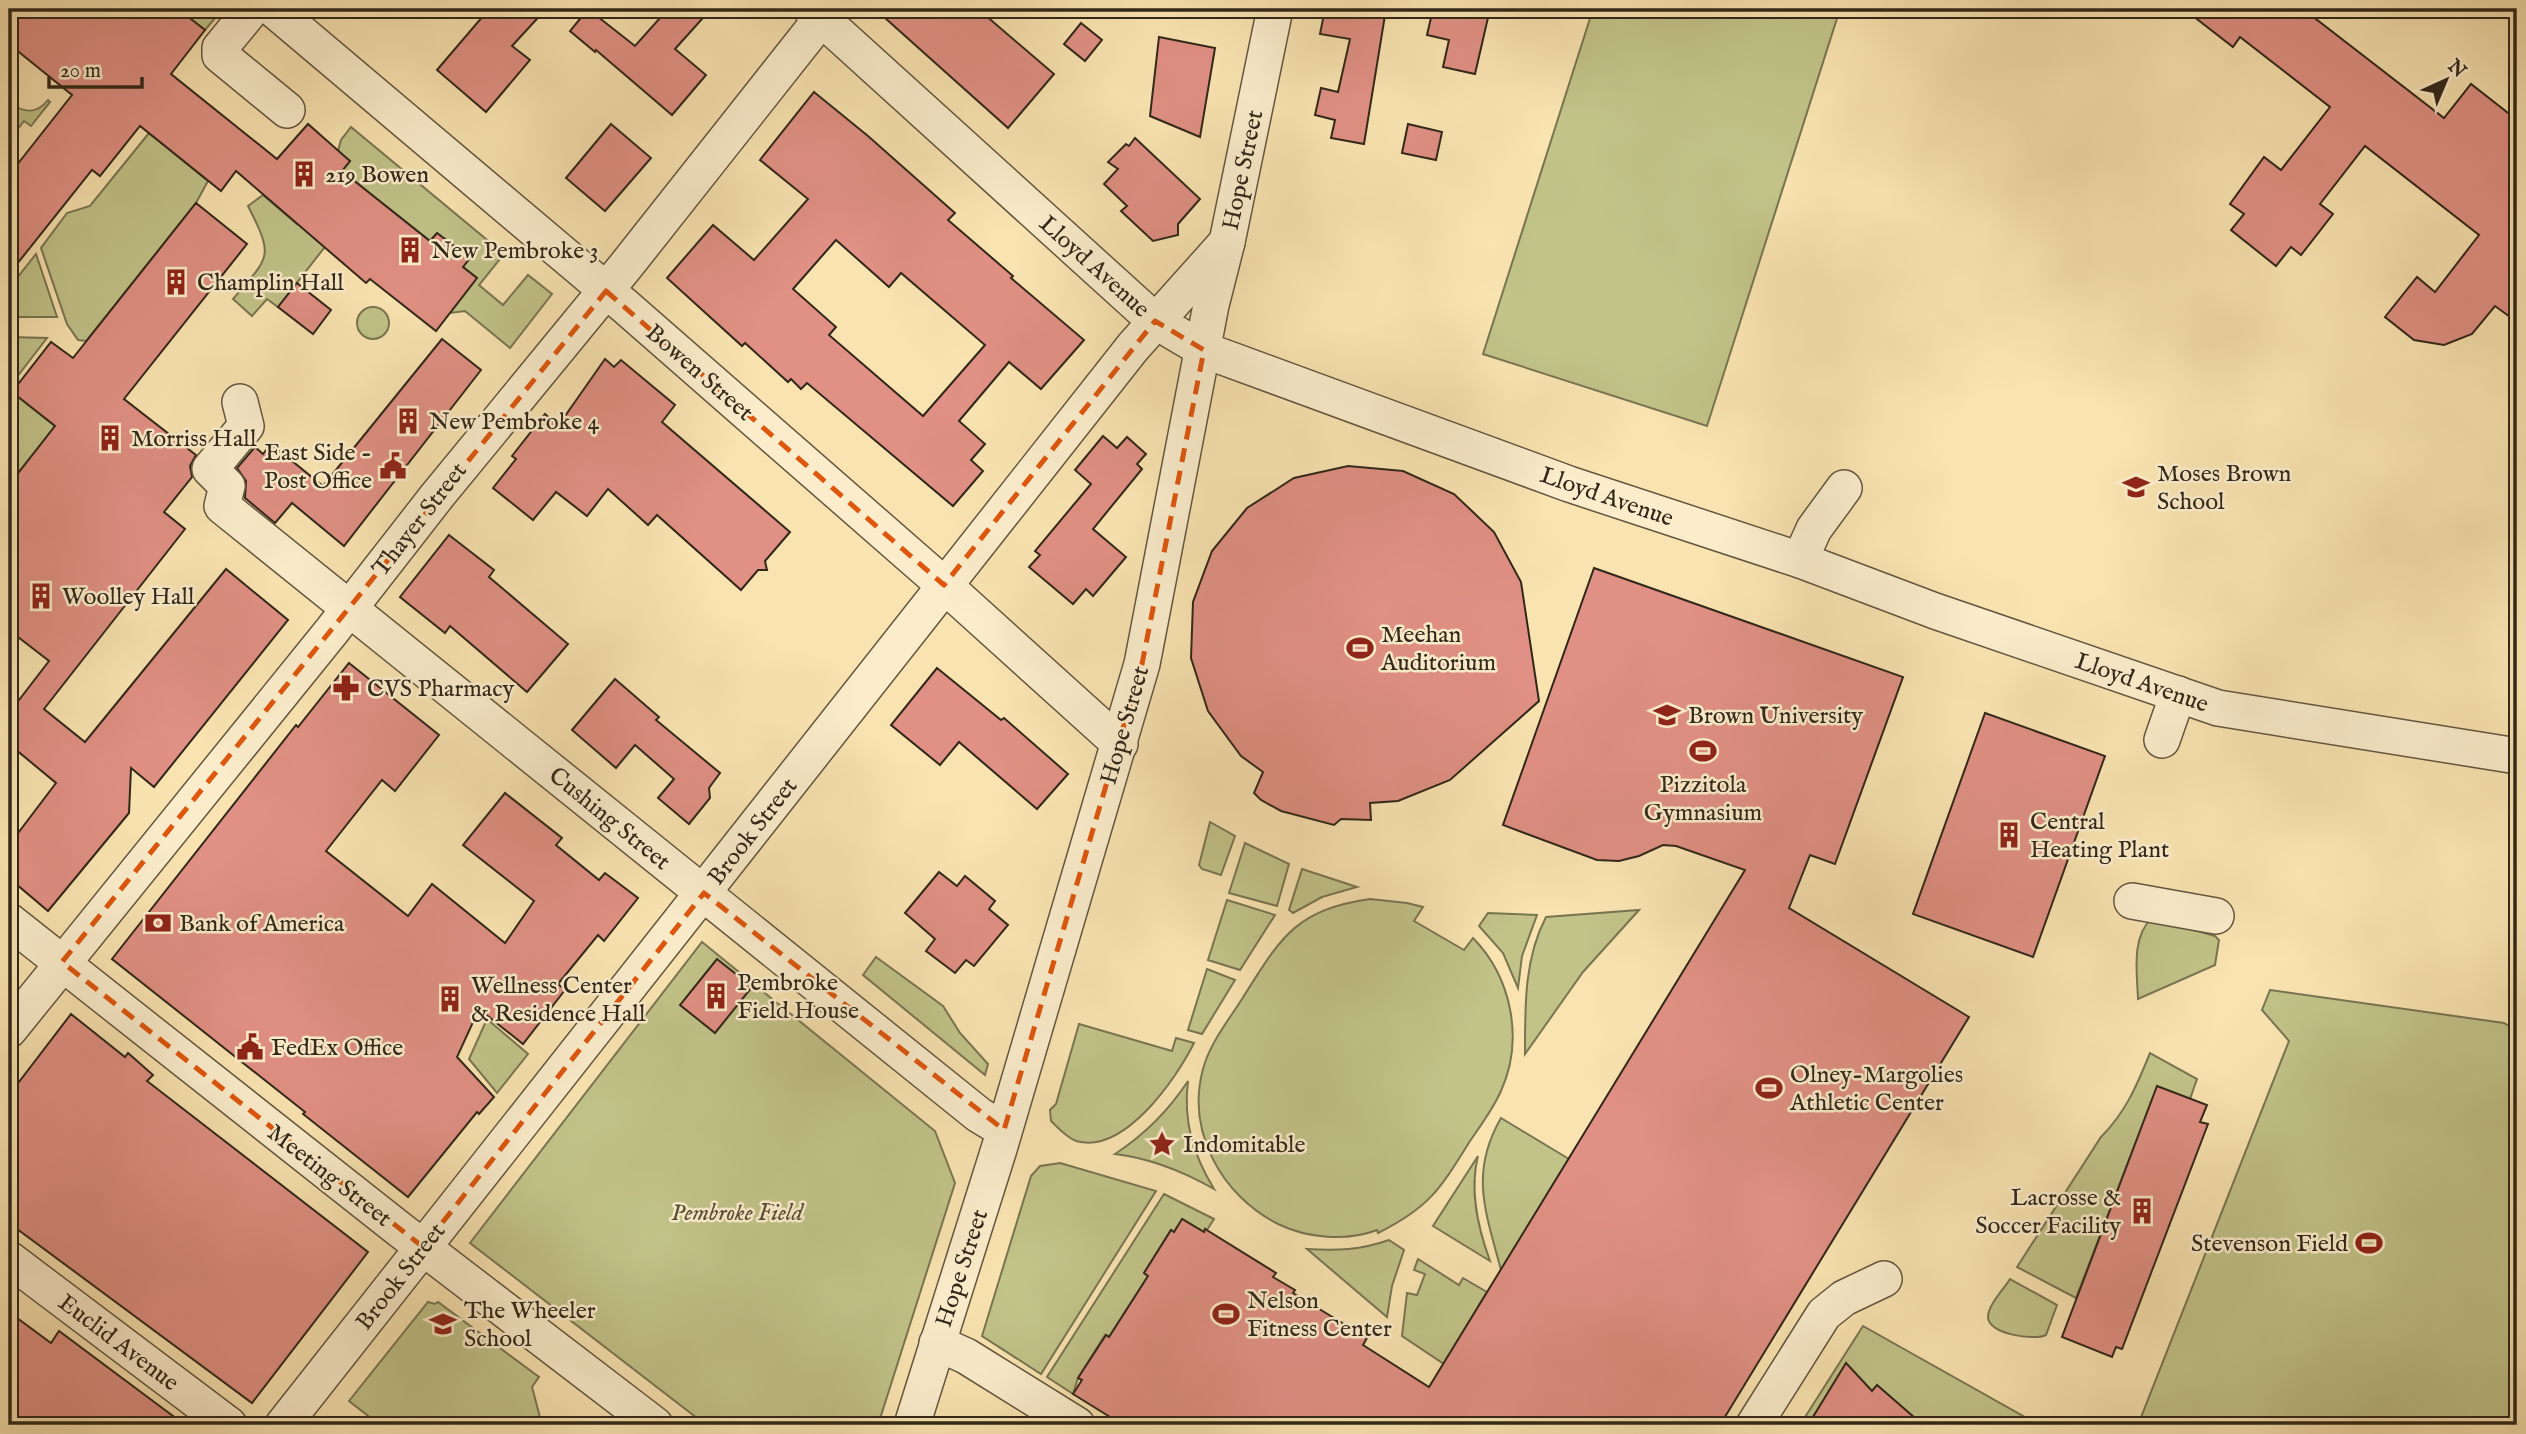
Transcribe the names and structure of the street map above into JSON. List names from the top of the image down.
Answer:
{
  "streets": {
    "street": [
      "Hope Street",
      "Lloyd Avenue",
      "Bowen Street",
      "Thayer Street",
      "Cushing Street",
      "Brook Street",
      "Meeting Street",
      "Euclid Avenue"
    ]
  },
  "crossings": [
    ["Hope Street", "Lloyd Avenue"],
    ["Hope Street", "Bowen Street"],
    ["Hope Street", "Cushing Street"],
    ["Hope Street", "Brook Street"],
    ["Lloyd Avenue", "Thayer Street"],
    ["Lloyd Avenue", "Brook Street"],
    ["Bowen Street", "Thayer Street"],
    ["Bowen Street", "Brook Street"],
    ["Thayer Street", "Cushing Street"],
    ["Thayer Street", "Meeting Street"],
    ["Cushing Street", "Brook Street"],
    ["Brook Street", "Meeting Street"]
  ],
  "parks": ["Pembroke Field"],
  "places": {
    "building": [
      "219 Bowen",
      "New Pembroke 3",
      "Champlin Hall",
      "New Pembroke 4",
      "Morriss Hall",
      "Woolley Hall",
      "Central Heating Plant",
      "Pembroke Field House",
      "Wellness Center & Residence Hall",
      "Lacrosse & Soccer Facility"
    ],
    "public building": ["East Side - Post Office", "FedEx Office"],
    "school or university": ["Moses Brown School", "Brown University", "The Wheeler School"],
    "sports": [
      "Meehan Auditorium",
      "Pizzitola Gymnasium",
      "Olney-Margolies Athletic Center",
      "Stevenson Field",
      "Nelson Fitness Center"
    ],
    "pharmacy": ["CVS Pharmacy"],
    "bank": ["Bank of America"],
    "place": ["Indomitable"]
  },
  "scale_bar": "20 m",
  "north": "top right"
}
